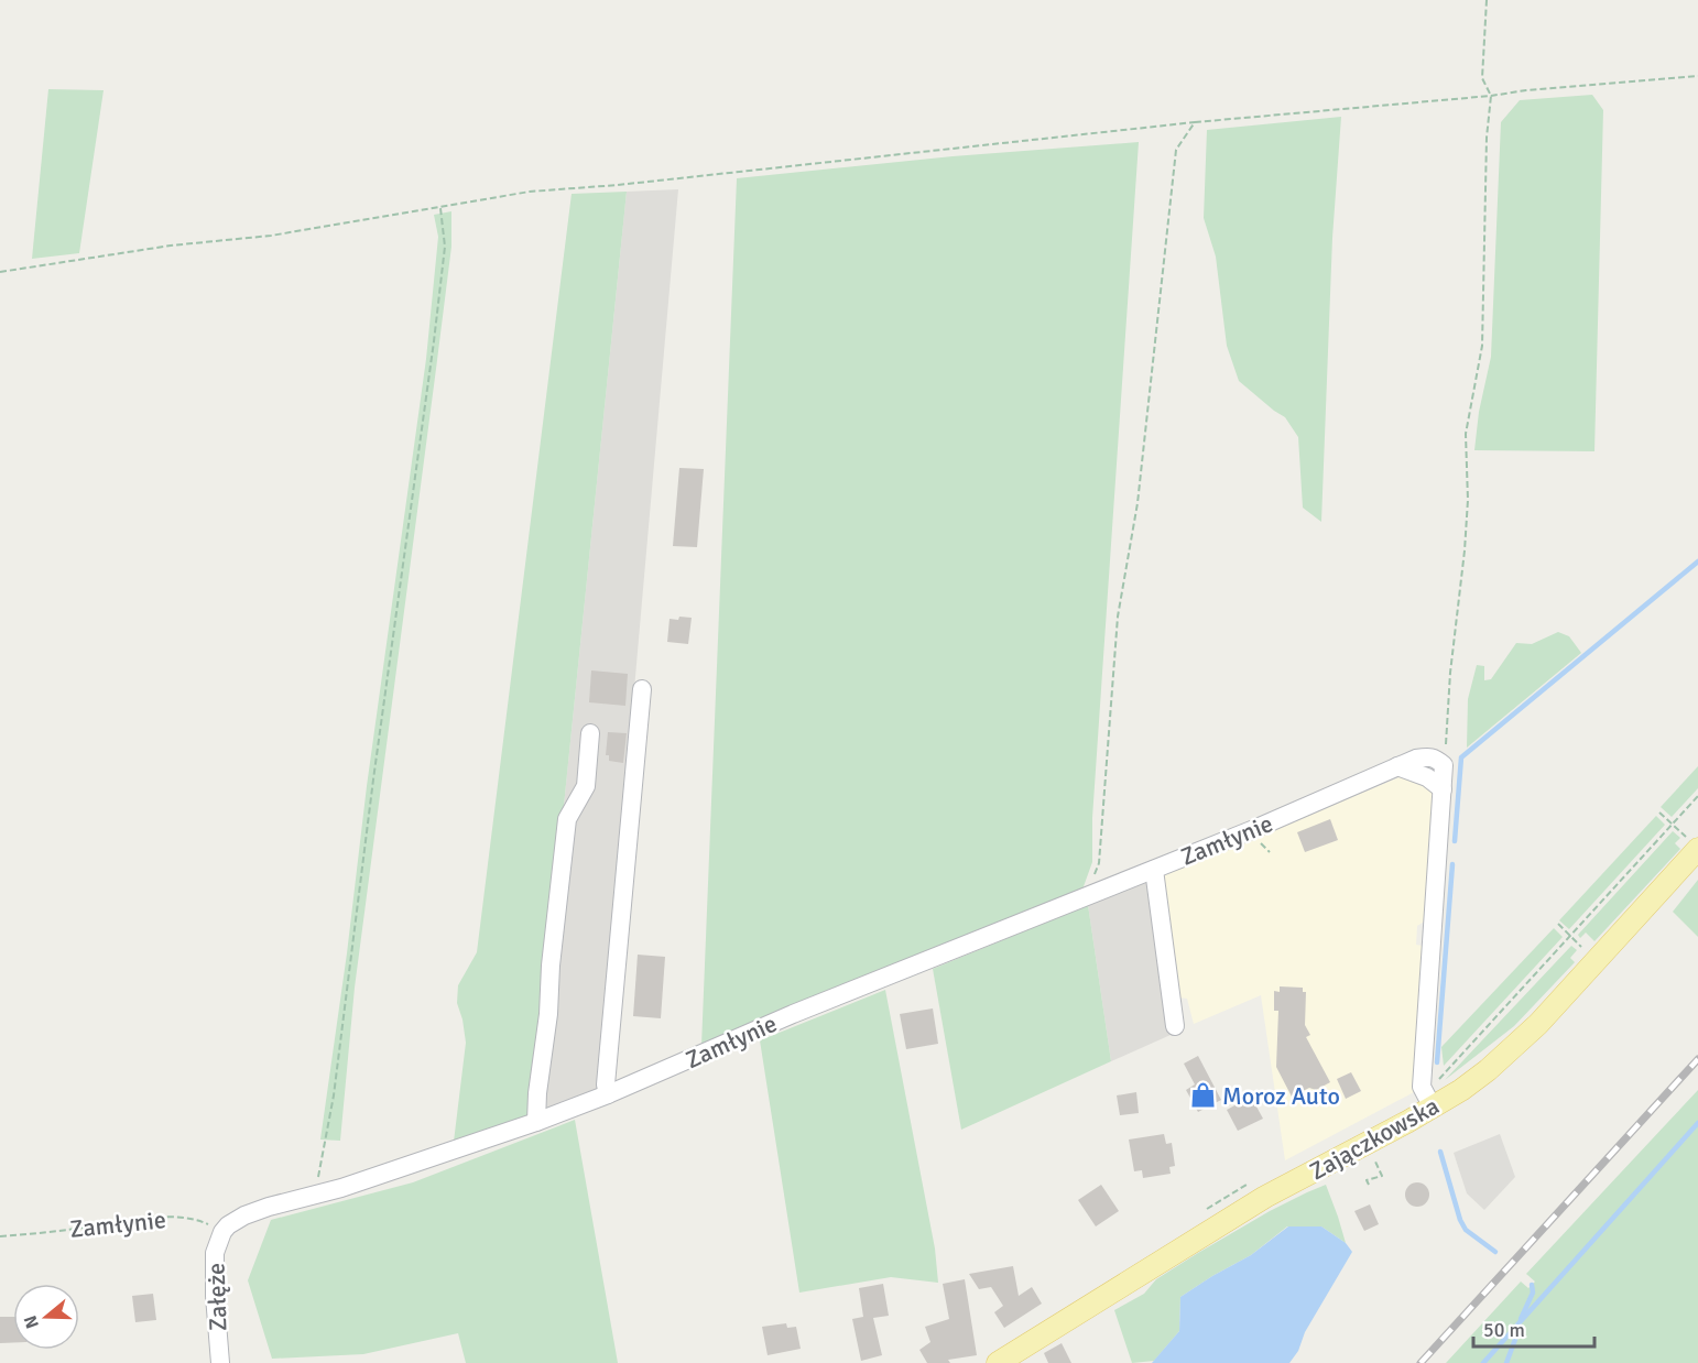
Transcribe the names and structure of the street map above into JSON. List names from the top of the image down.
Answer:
{
  "streets": {
    "main road": ["Zajączkowska"],
    "street": ["Zamłynie", "Załęże"]
  },
  "crossings": [
    ["Zamłynie", "Załęże"]
  ],
  "places": {
    "shop": ["Moroz Auto"]
  },
  "scale_bar": "50 m",
  "north": "left"
}
